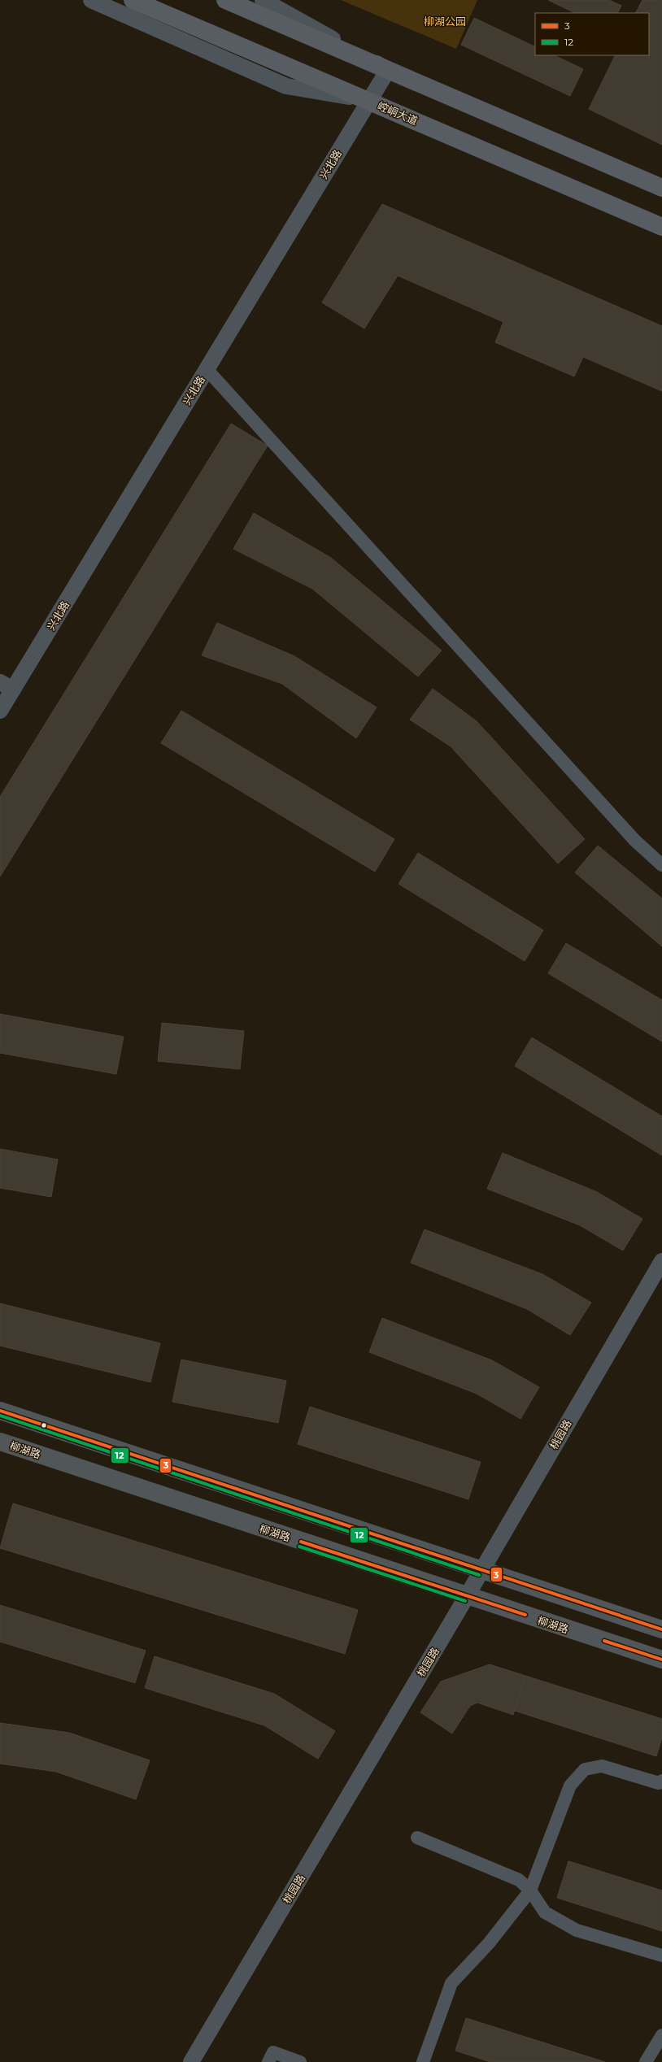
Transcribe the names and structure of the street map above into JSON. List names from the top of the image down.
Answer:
{
  "streets": {
    "main road": ["崆峒大道", "柳湖路"],
    "street": ["兴北路", "桃园路"]
  },
  "crossings": [
    ["崆峒大道", "兴北路"],
    ["桃园路", "柳湖路"]
  ],
  "parks": ["柳湖公园"],
  "lines": ["transit line 3", "transit line 12"],
  "legend": ["3", "12"]
}
